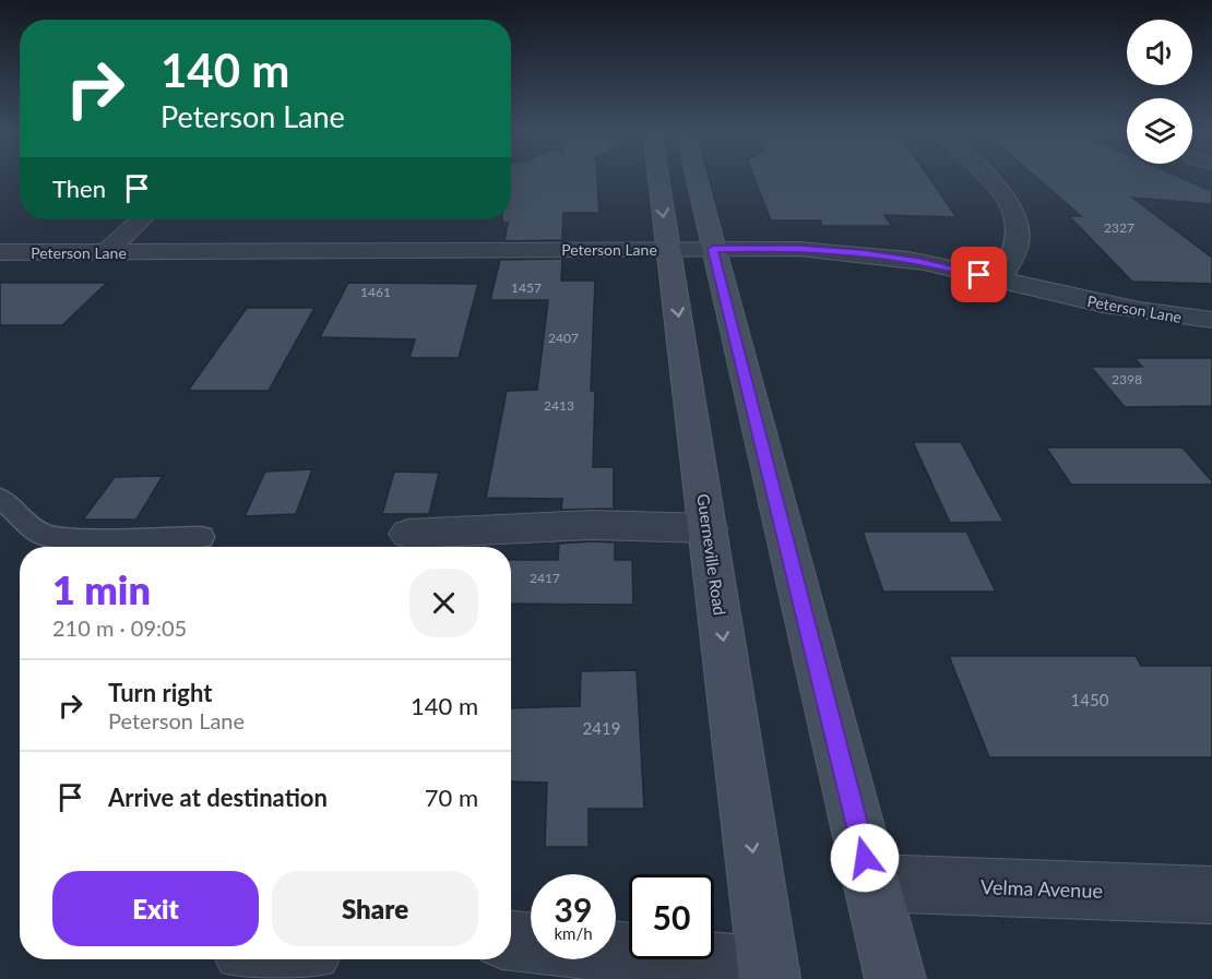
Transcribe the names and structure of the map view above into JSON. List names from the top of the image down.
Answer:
{
  "streets": {
    "main road": ["Guerneville Road"],
    "street": ["Peterson Lane", "Velma Avenue"]
  },
  "crossings": [
    ["Peterson Lane", "Guerneville Road"]
  ],
  "house_numbers": [
    "2327",
    "1457",
    "1461",
    "2407",
    "2398",
    "2413",
    "2417",
    "1450",
    "2419"
  ],
  "page": {
    "turn": ["140 m", "Peterson Lane"],
    "then": "Then",
    "heading": ["1 min", "210 m · 09:05"],
    "list": [
      {
        "name": "Turn right",
        "note": "Peterson Lane",
        "value": "140 m"
      },
      {
        "name": "Arrive at destination",
        "value": "70 m"
      }
    ],
    "buttons": ["Exit", "Share"],
    "speed": "39 km/h",
    "limit": "50"
  }
}
